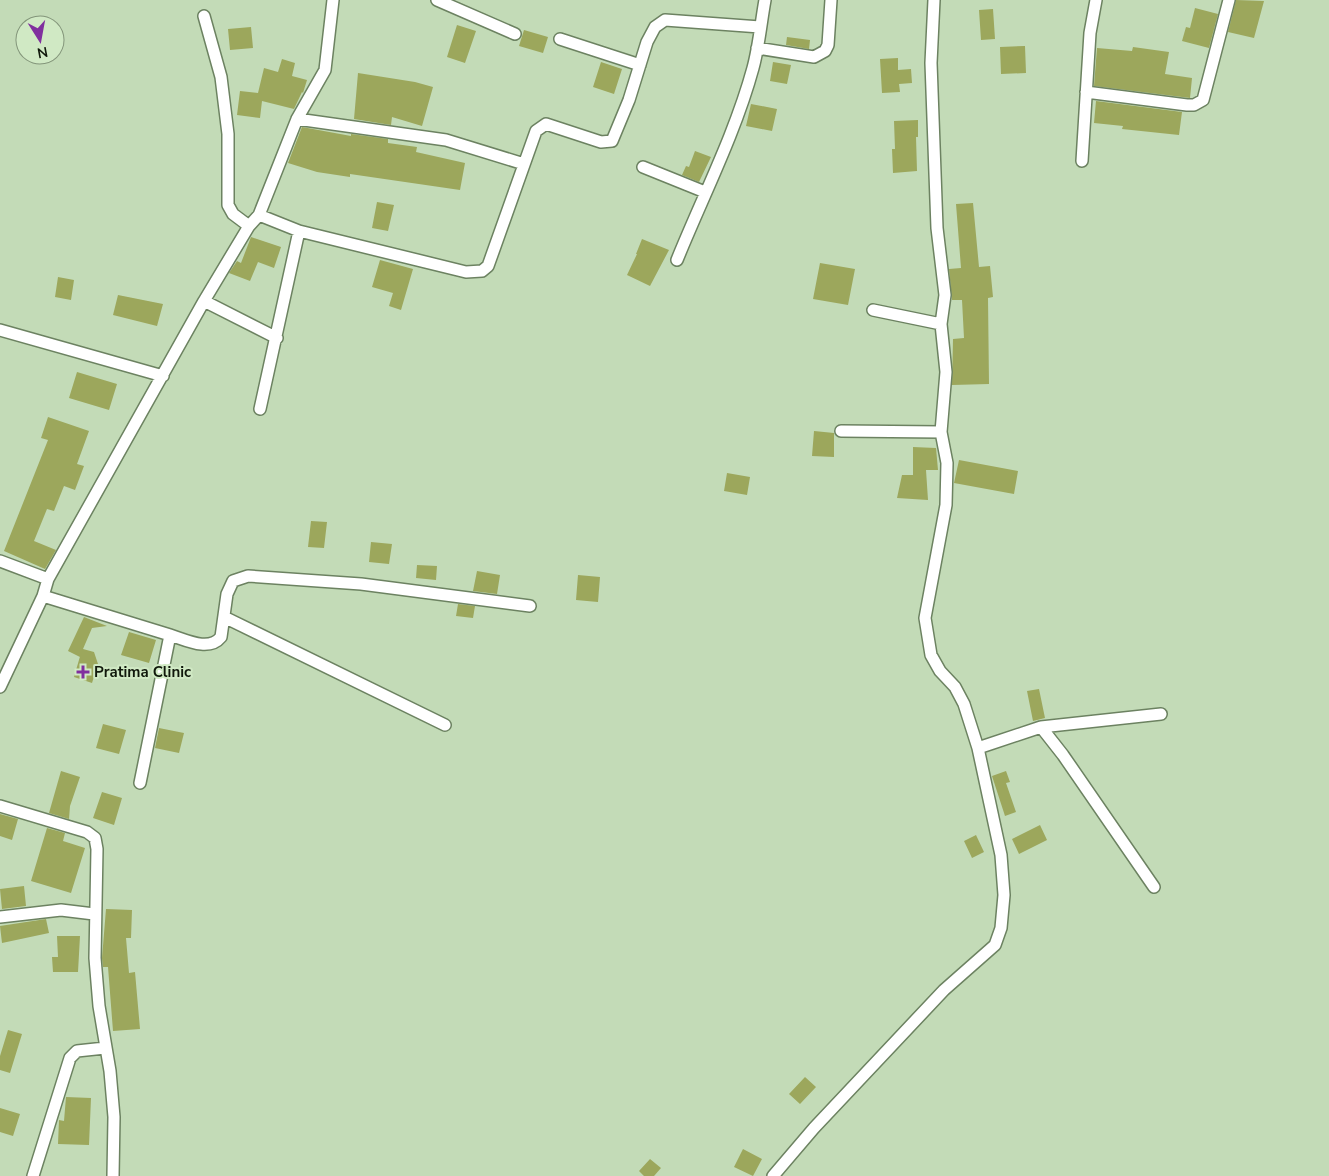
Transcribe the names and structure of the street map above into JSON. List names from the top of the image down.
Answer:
{
  "places": {
    "health": ["Pratima Clinic"]
  },
  "north": "bottom"
}
